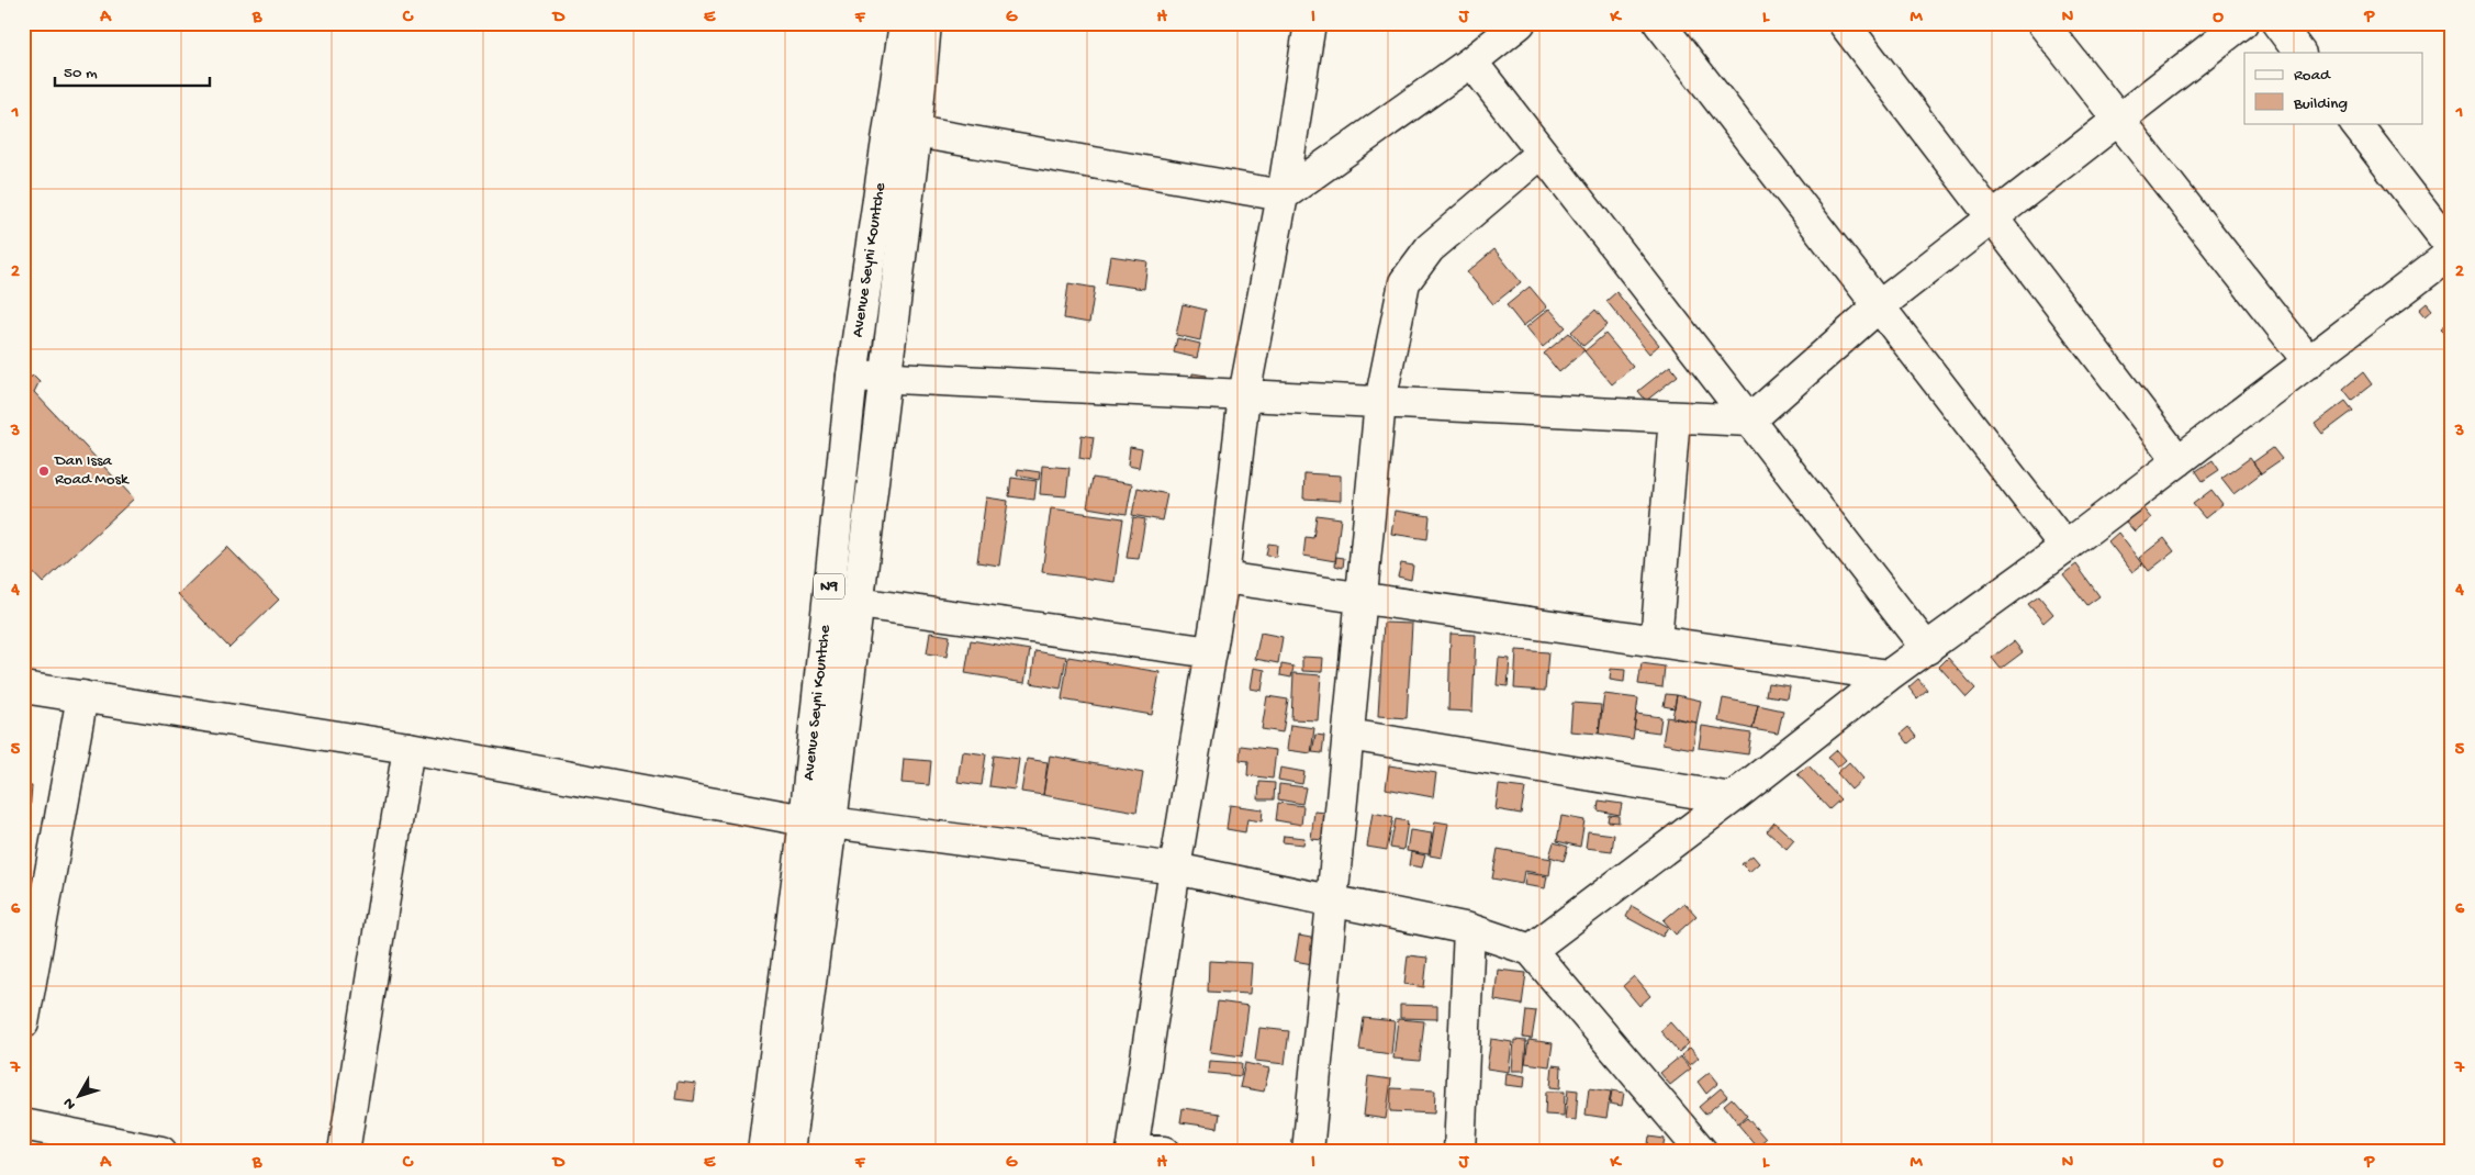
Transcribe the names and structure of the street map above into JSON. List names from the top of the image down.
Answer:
{
  "streets": {
    "main road": ["Avenue Seyni Kountche", "N9"]
  },
  "places": ["Dan Issa Road Mosk"],
  "legend": ["Road", "Building"],
  "scale_bar": "50 m",
  "north": "bottom left",
  "grid": {
    "columns": [
      "A",
      "B",
      "C",
      "D",
      "E",
      "F",
      "G",
      "H",
      "I",
      "J",
      "K",
      "L",
      "M",
      "N",
      "O",
      "P"
    ],
    "rows": [
      "1",
      "2",
      "3",
      "4",
      "5",
      "6",
      "7"
    ]
  }
}
